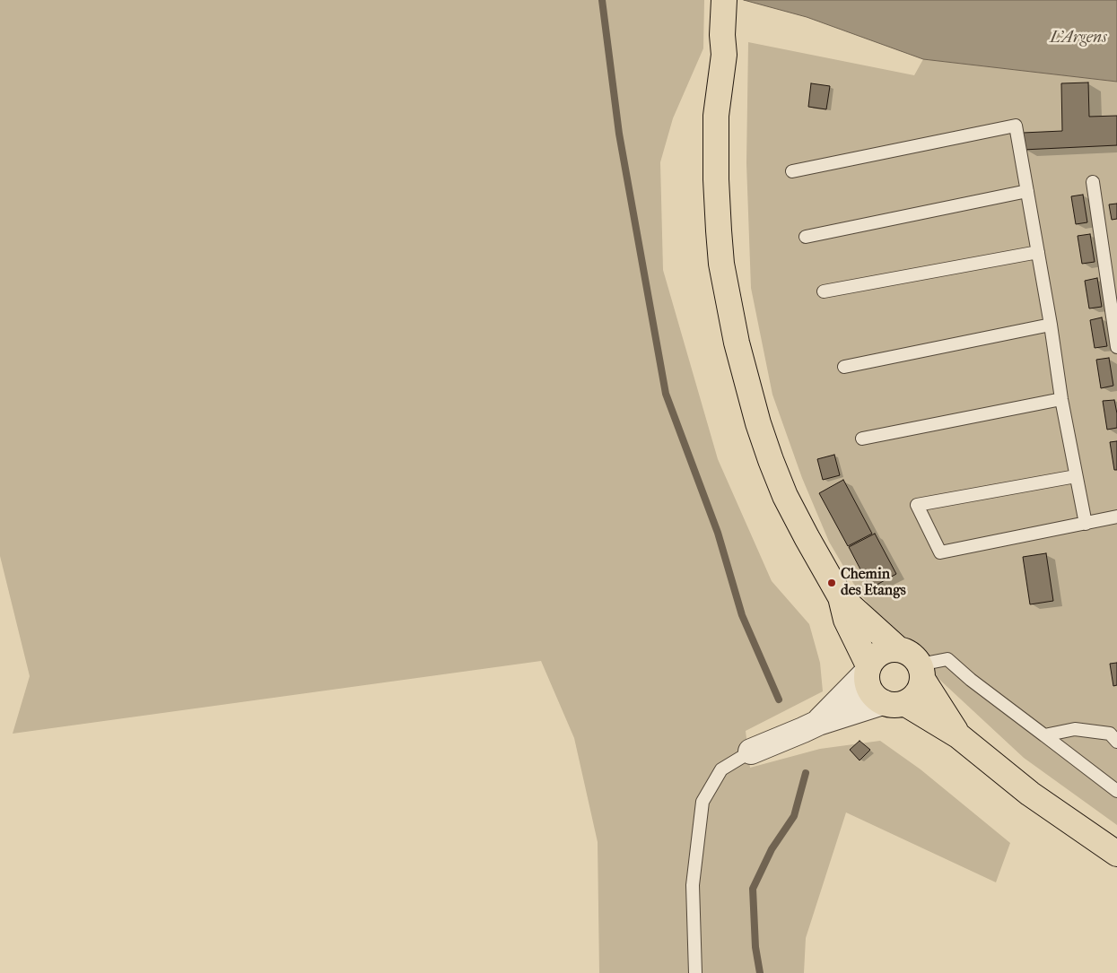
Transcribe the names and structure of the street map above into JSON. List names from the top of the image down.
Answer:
{
  "water": ["L'Argens"],
  "places": ["Chemin des Etangs"]
}
